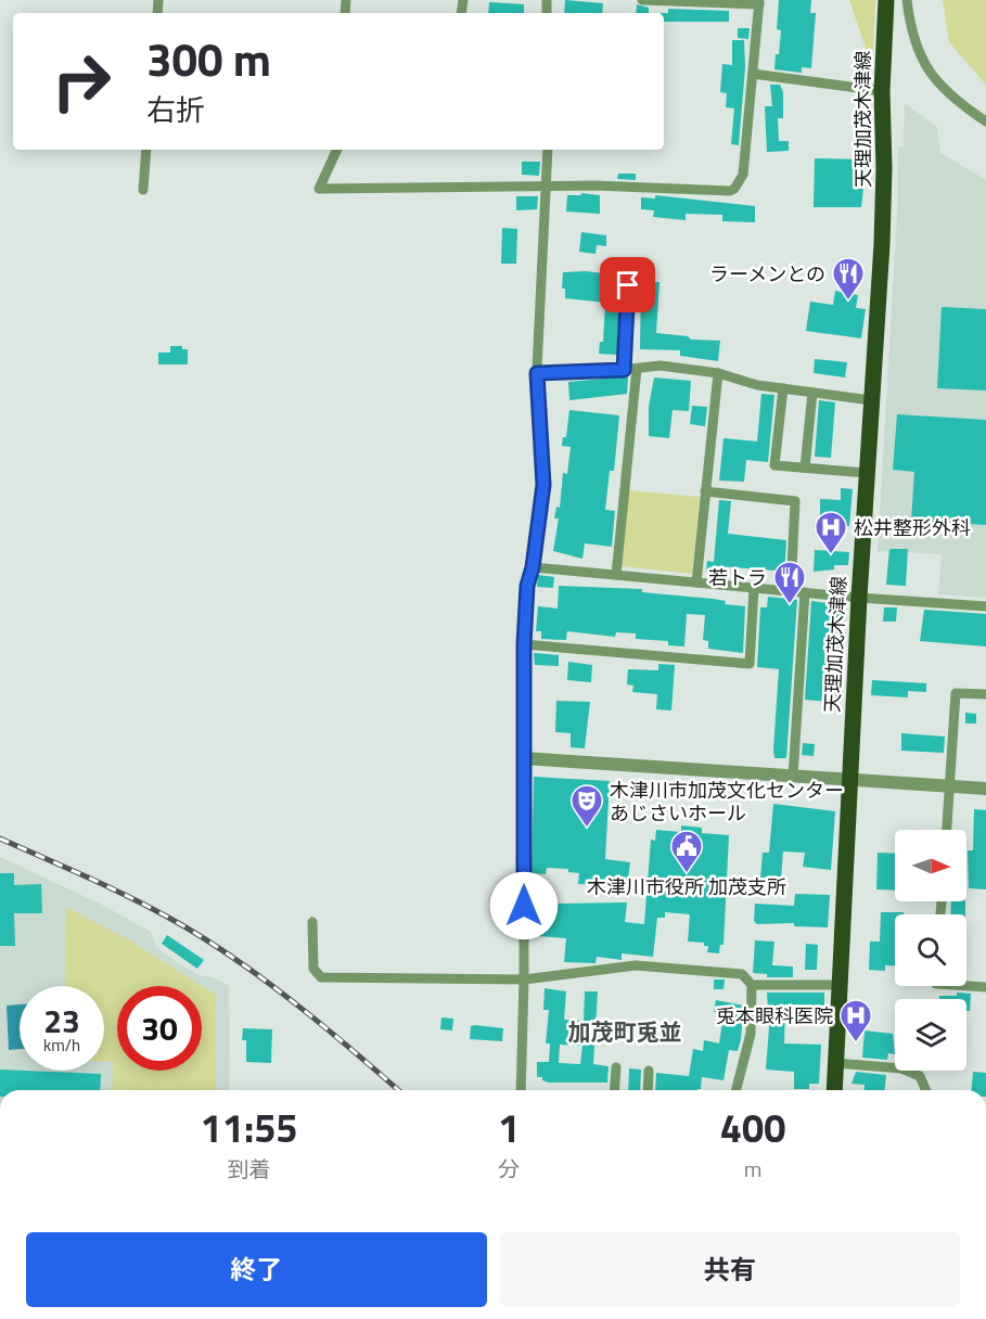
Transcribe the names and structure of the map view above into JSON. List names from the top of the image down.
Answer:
{
  "streets": {
    "main road": ["天理加茂木津線"]
  },
  "districts": ["加茂町兎並"],
  "places": {
    "restaurant": ["ラーメンとの", "若トラ"],
    "hospital": ["松井整形外科", "兎本眼科医院"],
    "theatre": ["木津川市加茂文化センター あじさいホール"],
    "public building": ["木津川市役所 加茂支所"]
  },
  "north": "right",
  "page": {
    "turn": ["300 m", "右折"],
    "speed": "23 km/h",
    "limit": "30",
    "eta": [
      "11:55",
      "到着",
      "1",
      "分",
      "400",
      "m"
    ],
    "buttons": ["終了", "共有"]
  }
}
